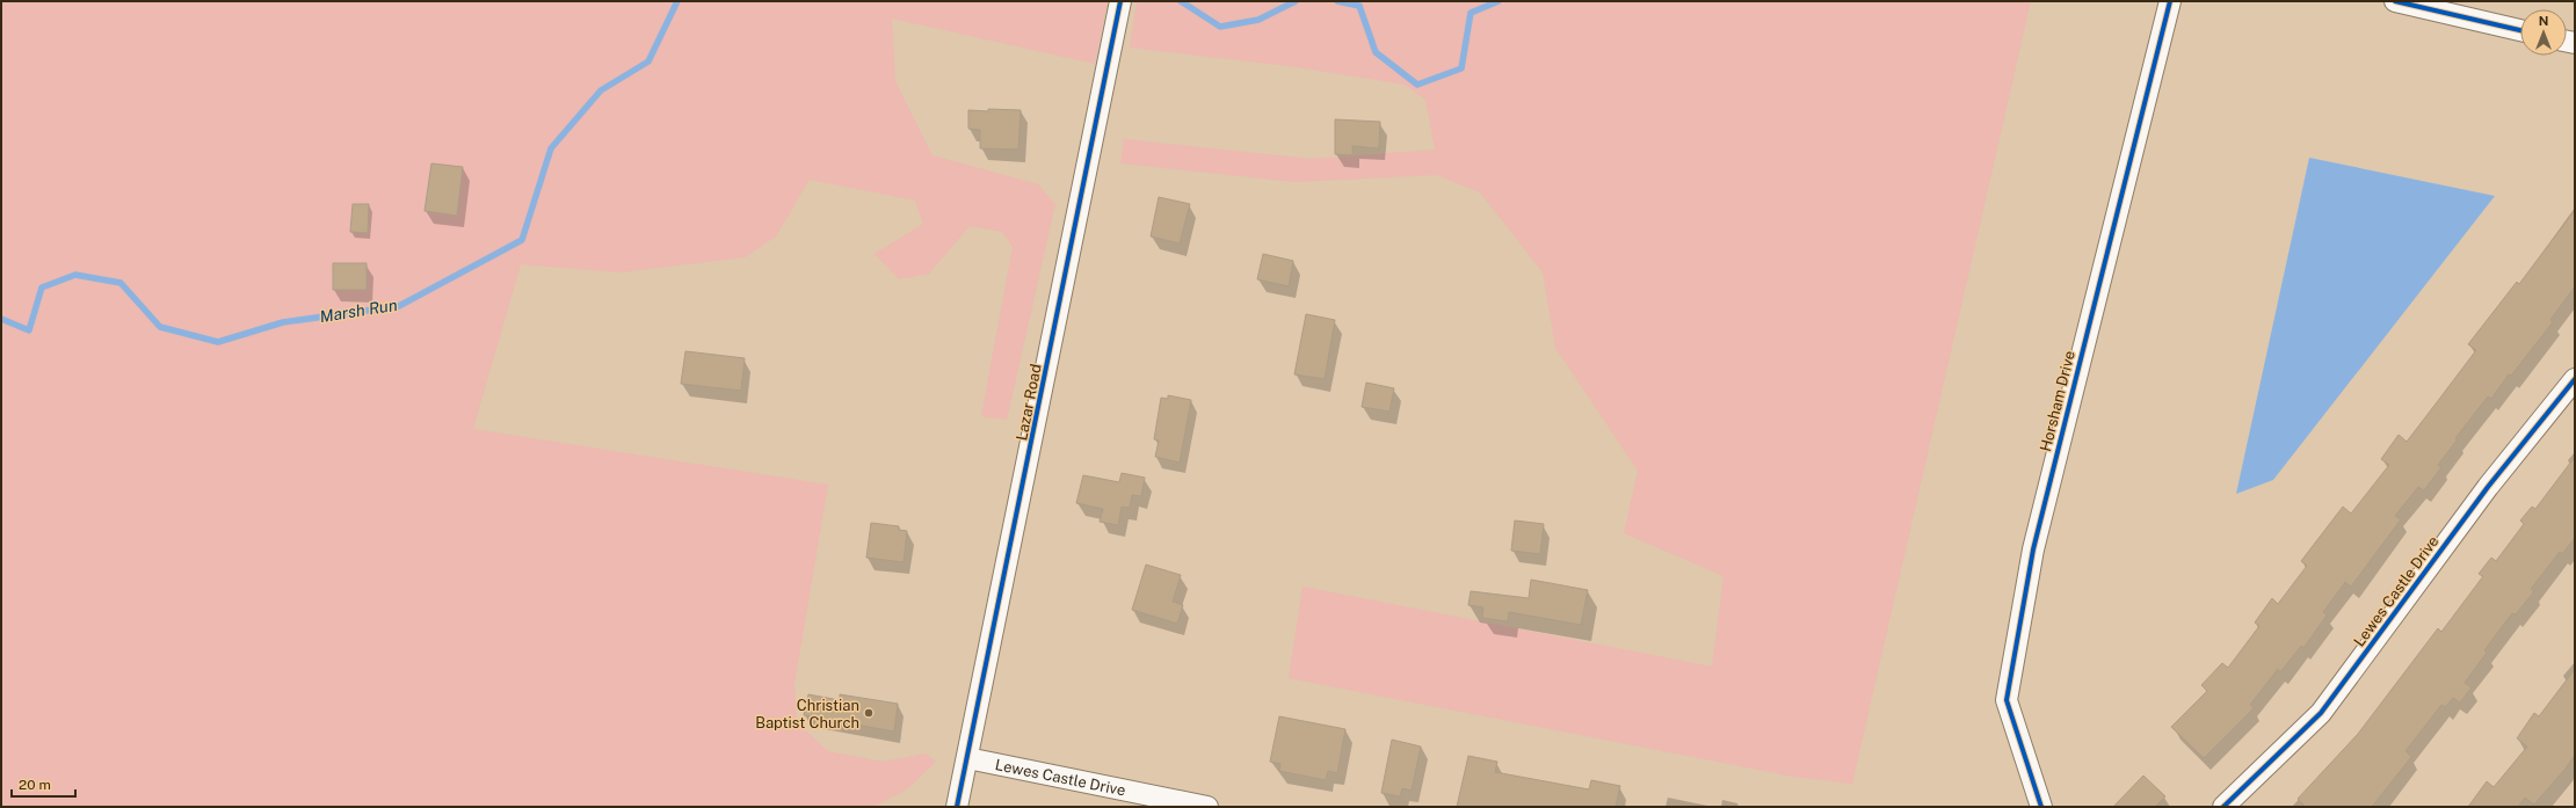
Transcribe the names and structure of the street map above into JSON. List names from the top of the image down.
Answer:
{
  "streets": {
    "street": ["Horsham Drive", "Lazar Road", "Lewes Castle Drive"]
  },
  "crossings": [
    ["Lazar Road", "Lewes Castle Drive"]
  ],
  "water": ["Marsh Run"],
  "places": ["Christian Baptist Church"],
  "scale_bar": "20 m",
  "north": "top"
}
